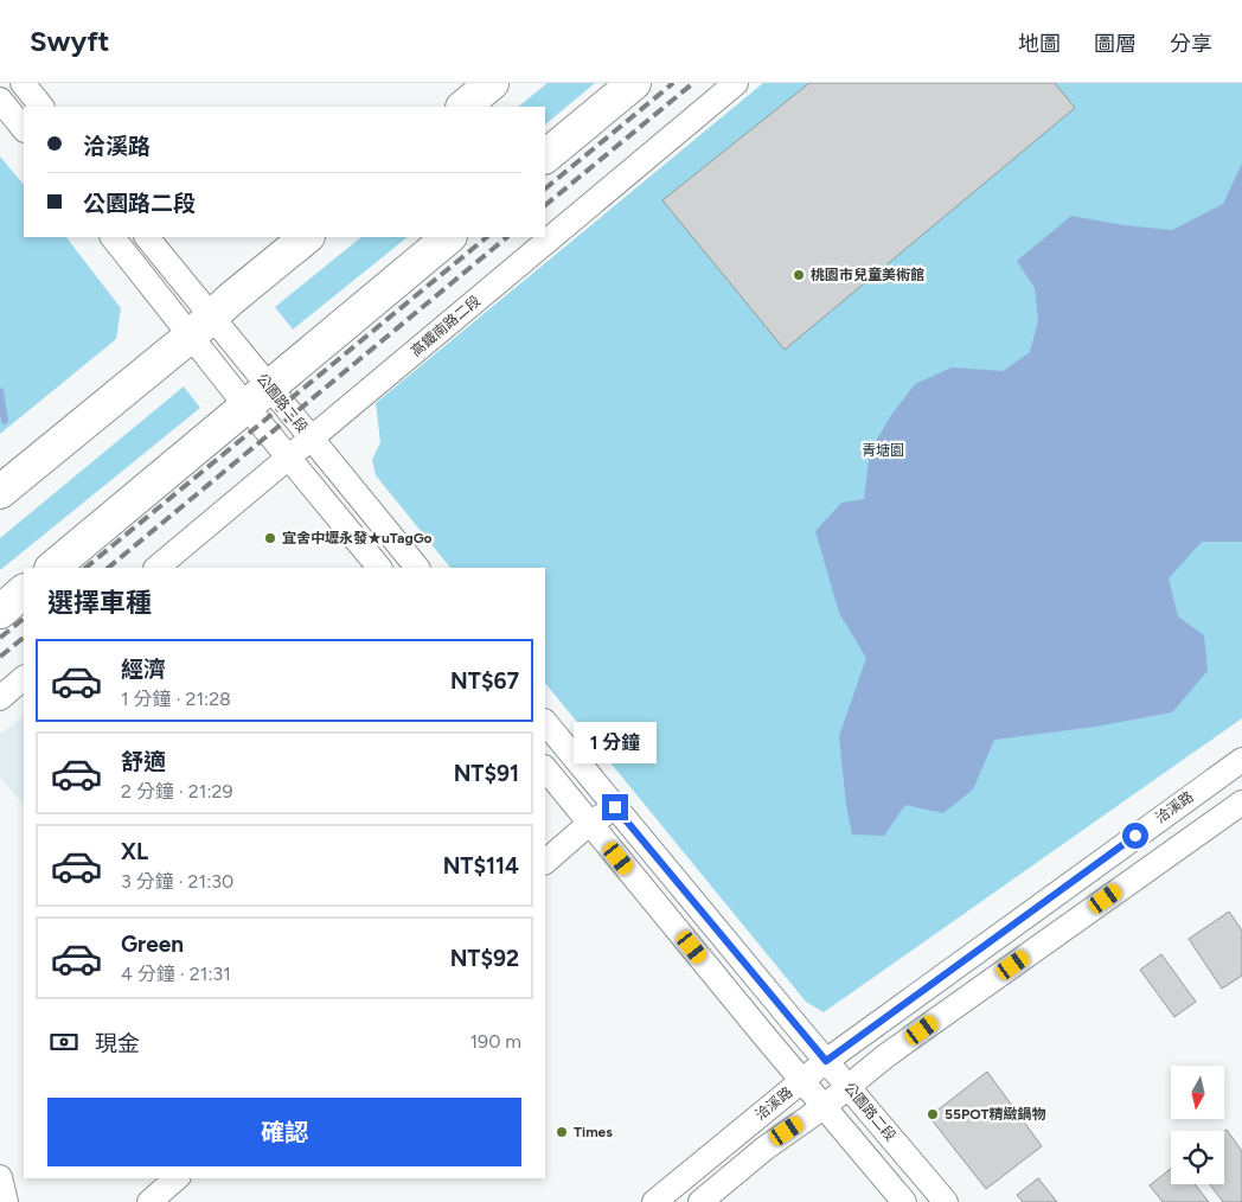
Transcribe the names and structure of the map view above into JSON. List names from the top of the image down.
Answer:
{
  "streets": {
    "street": ["高鐵南路二段", "公園路二段", "洽溪路"]
  },
  "crossings": [
    ["高鐵南路二段", "公園路二段"],
    ["公園路二段", "洽溪路"]
  ],
  "parks": ["青塘園"],
  "places": [
    "桃園市兒童美術館",
    "宜舍中壢永發★uTagGo",
    "55POT精緻鍋物",
    "Times"
  ],
  "north": "bottom",
  "page": {
    "header": "Swyft",
    "nav": ["地圖", "圖層", "分享"],
    "banner": ["洽溪路", "公園路二段"],
    "heading": "選擇車種",
    "list": [
      {
        "name": "經濟",
        "note": "1 分鐘 · 21:28",
        "value": "NT$67"
      },
      {
        "name": "舒適",
        "note": "2 分鐘 · 21:29",
        "value": "NT$91"
      },
      {
        "name": "XL",
        "note": "3 分鐘 · 21:30",
        "value": "NT$114"
      },
      {
        "name": "Green",
        "note": "4 分鐘 · 21:31",
        "value": "NT$92"
      }
    ],
    "bubble": "1 分鐘",
    "pay": ["現金", "190 m"],
    "buttons": "確認"
  }
}
